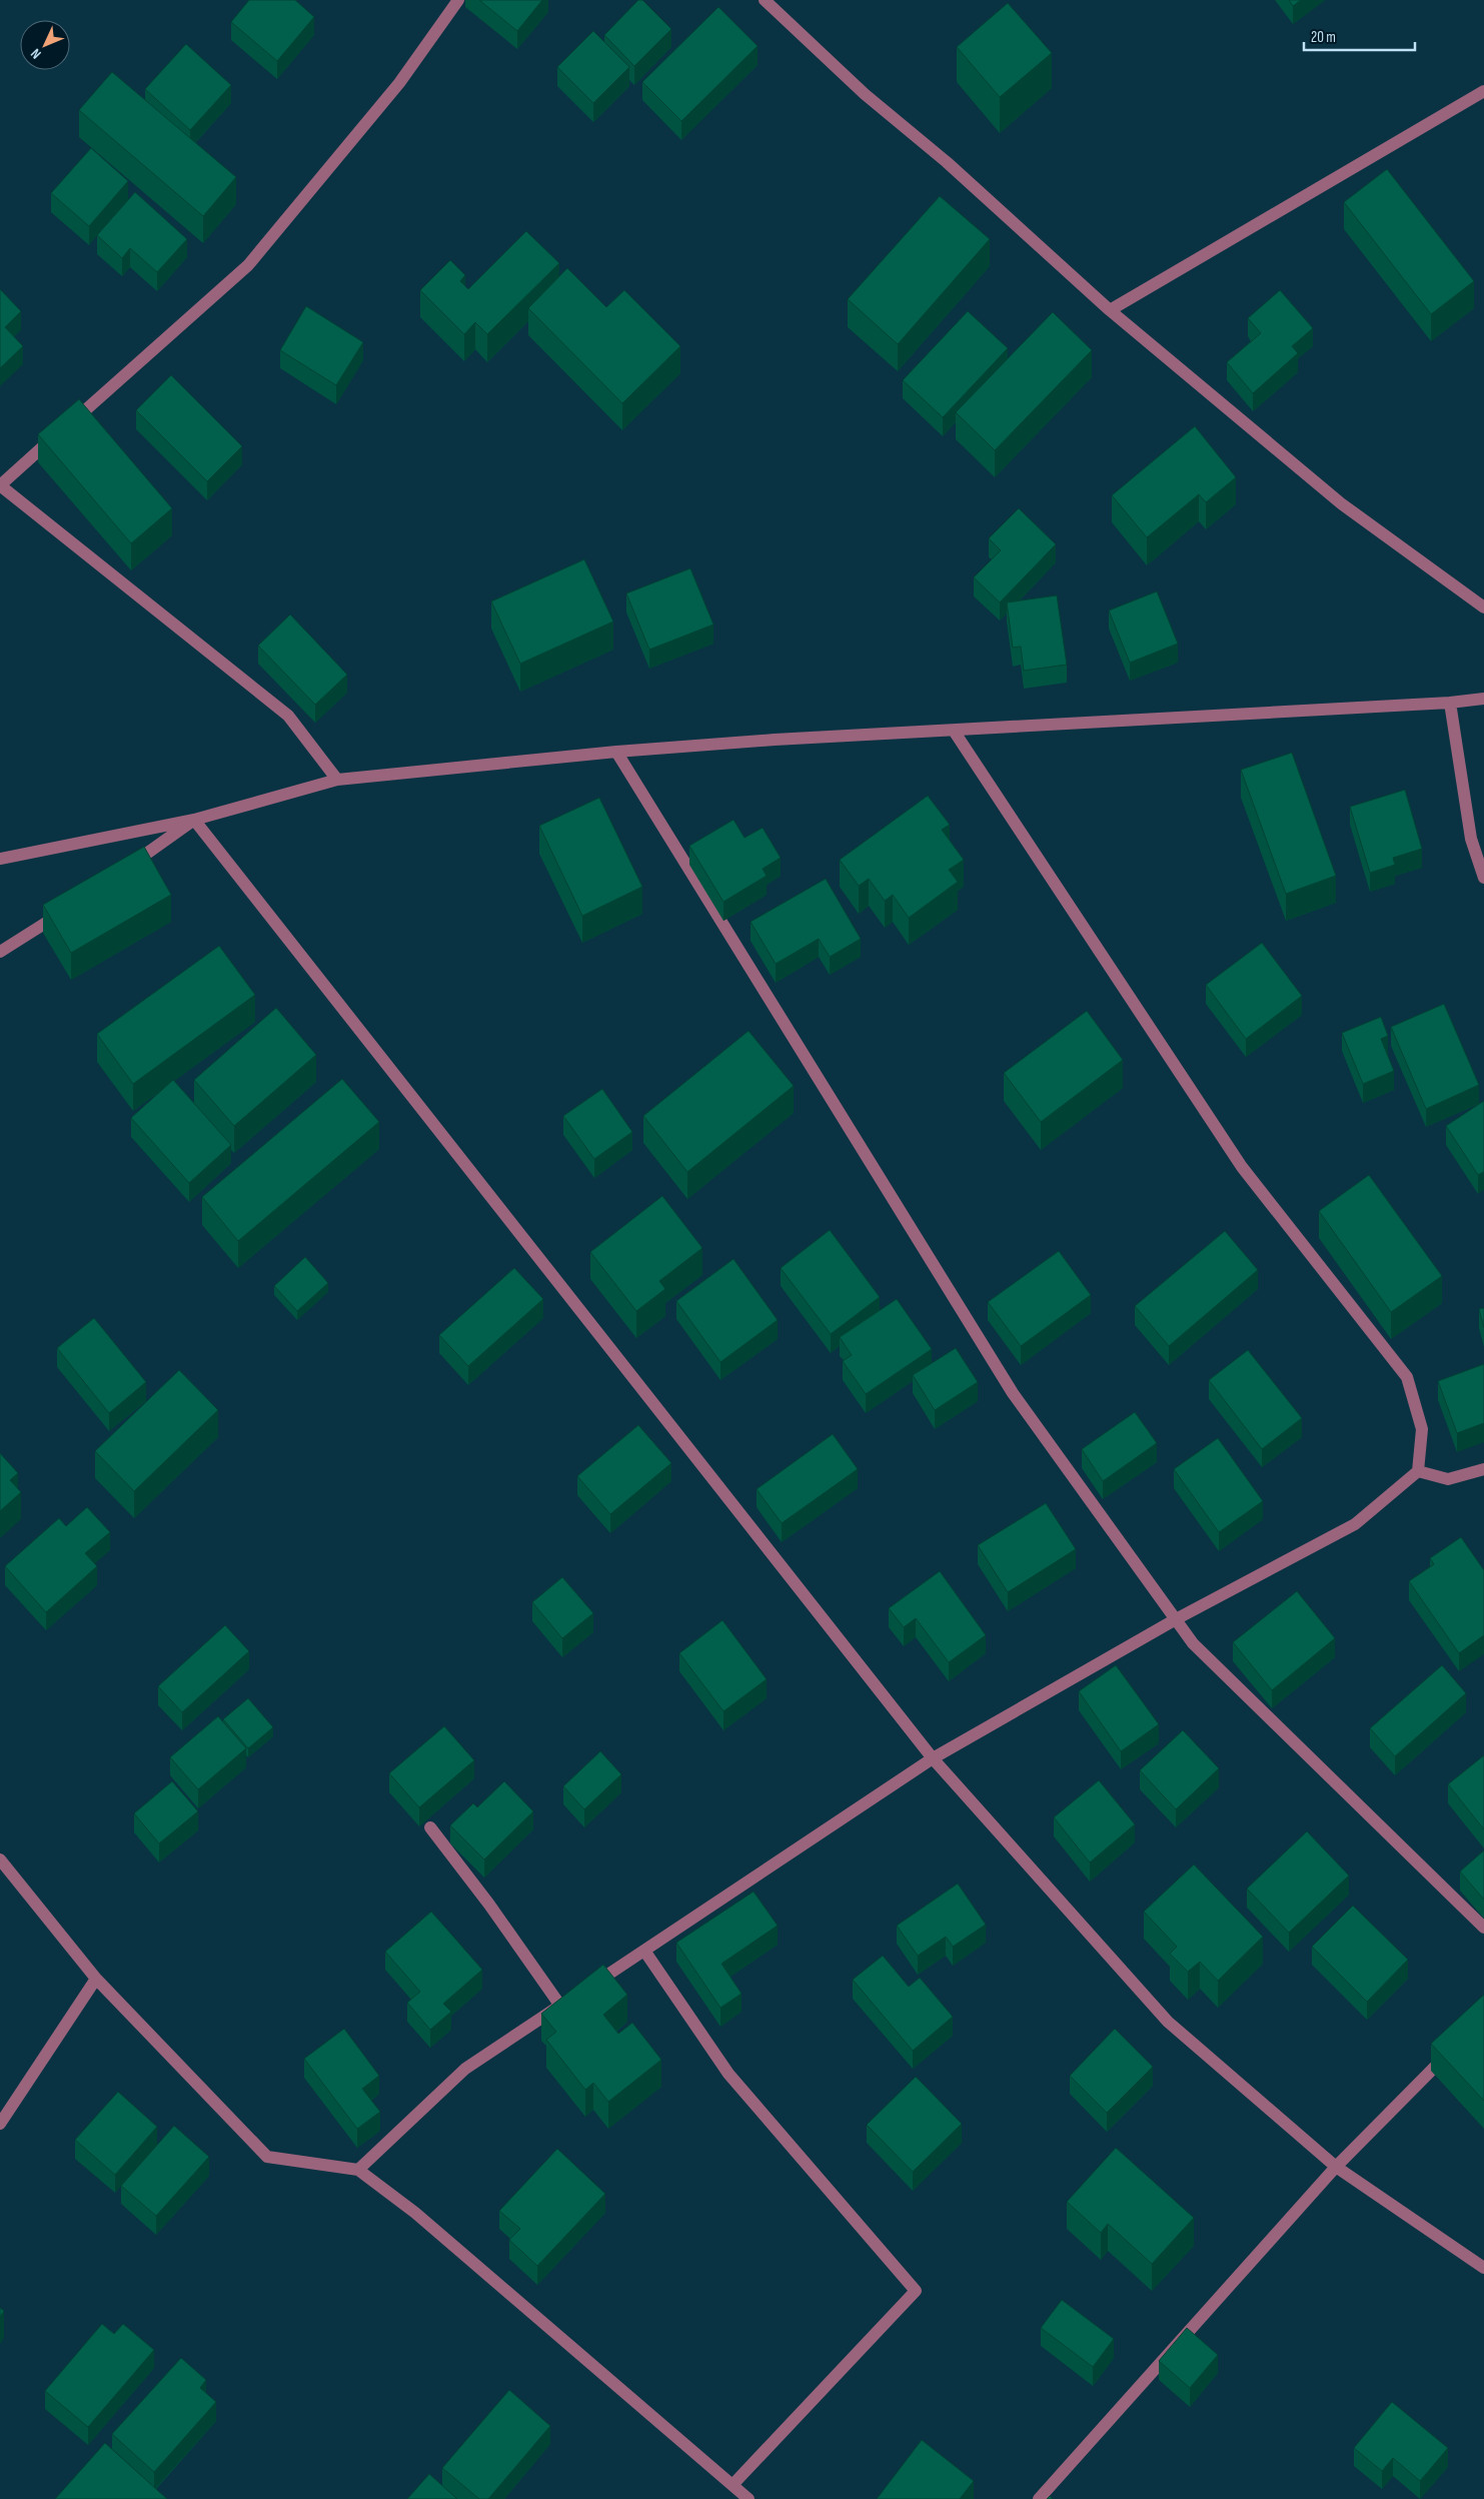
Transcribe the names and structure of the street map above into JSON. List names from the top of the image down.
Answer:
{
  "scale_bar": "20 m",
  "north": "bottom left"
}
